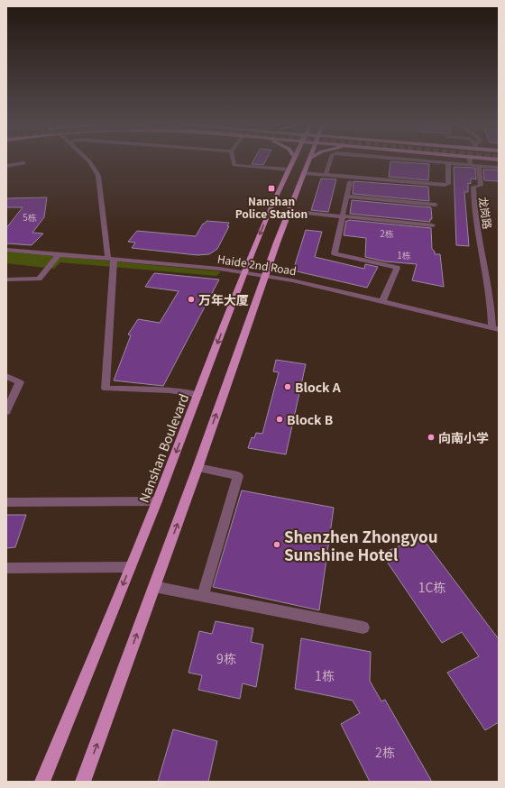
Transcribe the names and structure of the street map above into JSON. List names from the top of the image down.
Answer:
{
  "streets": {
    "main road": ["Nanshan Boulevard"],
    "street": ["龙岗路", "Haide 2nd Road"]
  },
  "crossings": [
    ["龙岗路", "Haide 2nd Road"],
    ["Haide 2nd Road", "Nanshan Boulevard"]
  ],
  "places": {
    "transit": ["Nanshan Police Station"],
    "other": [
      "万年大厦",
      "Block A",
      "Block B",
      "向南小学",
      "Shenzhen Zhongyou Sunshine Hotel"
    ]
  },
  "house_numbers": [
    "5栋",
    "2栋",
    "1栋",
    "1C栋",
    "9栋",
    "1栋",
    "2栋"
  ]
}
